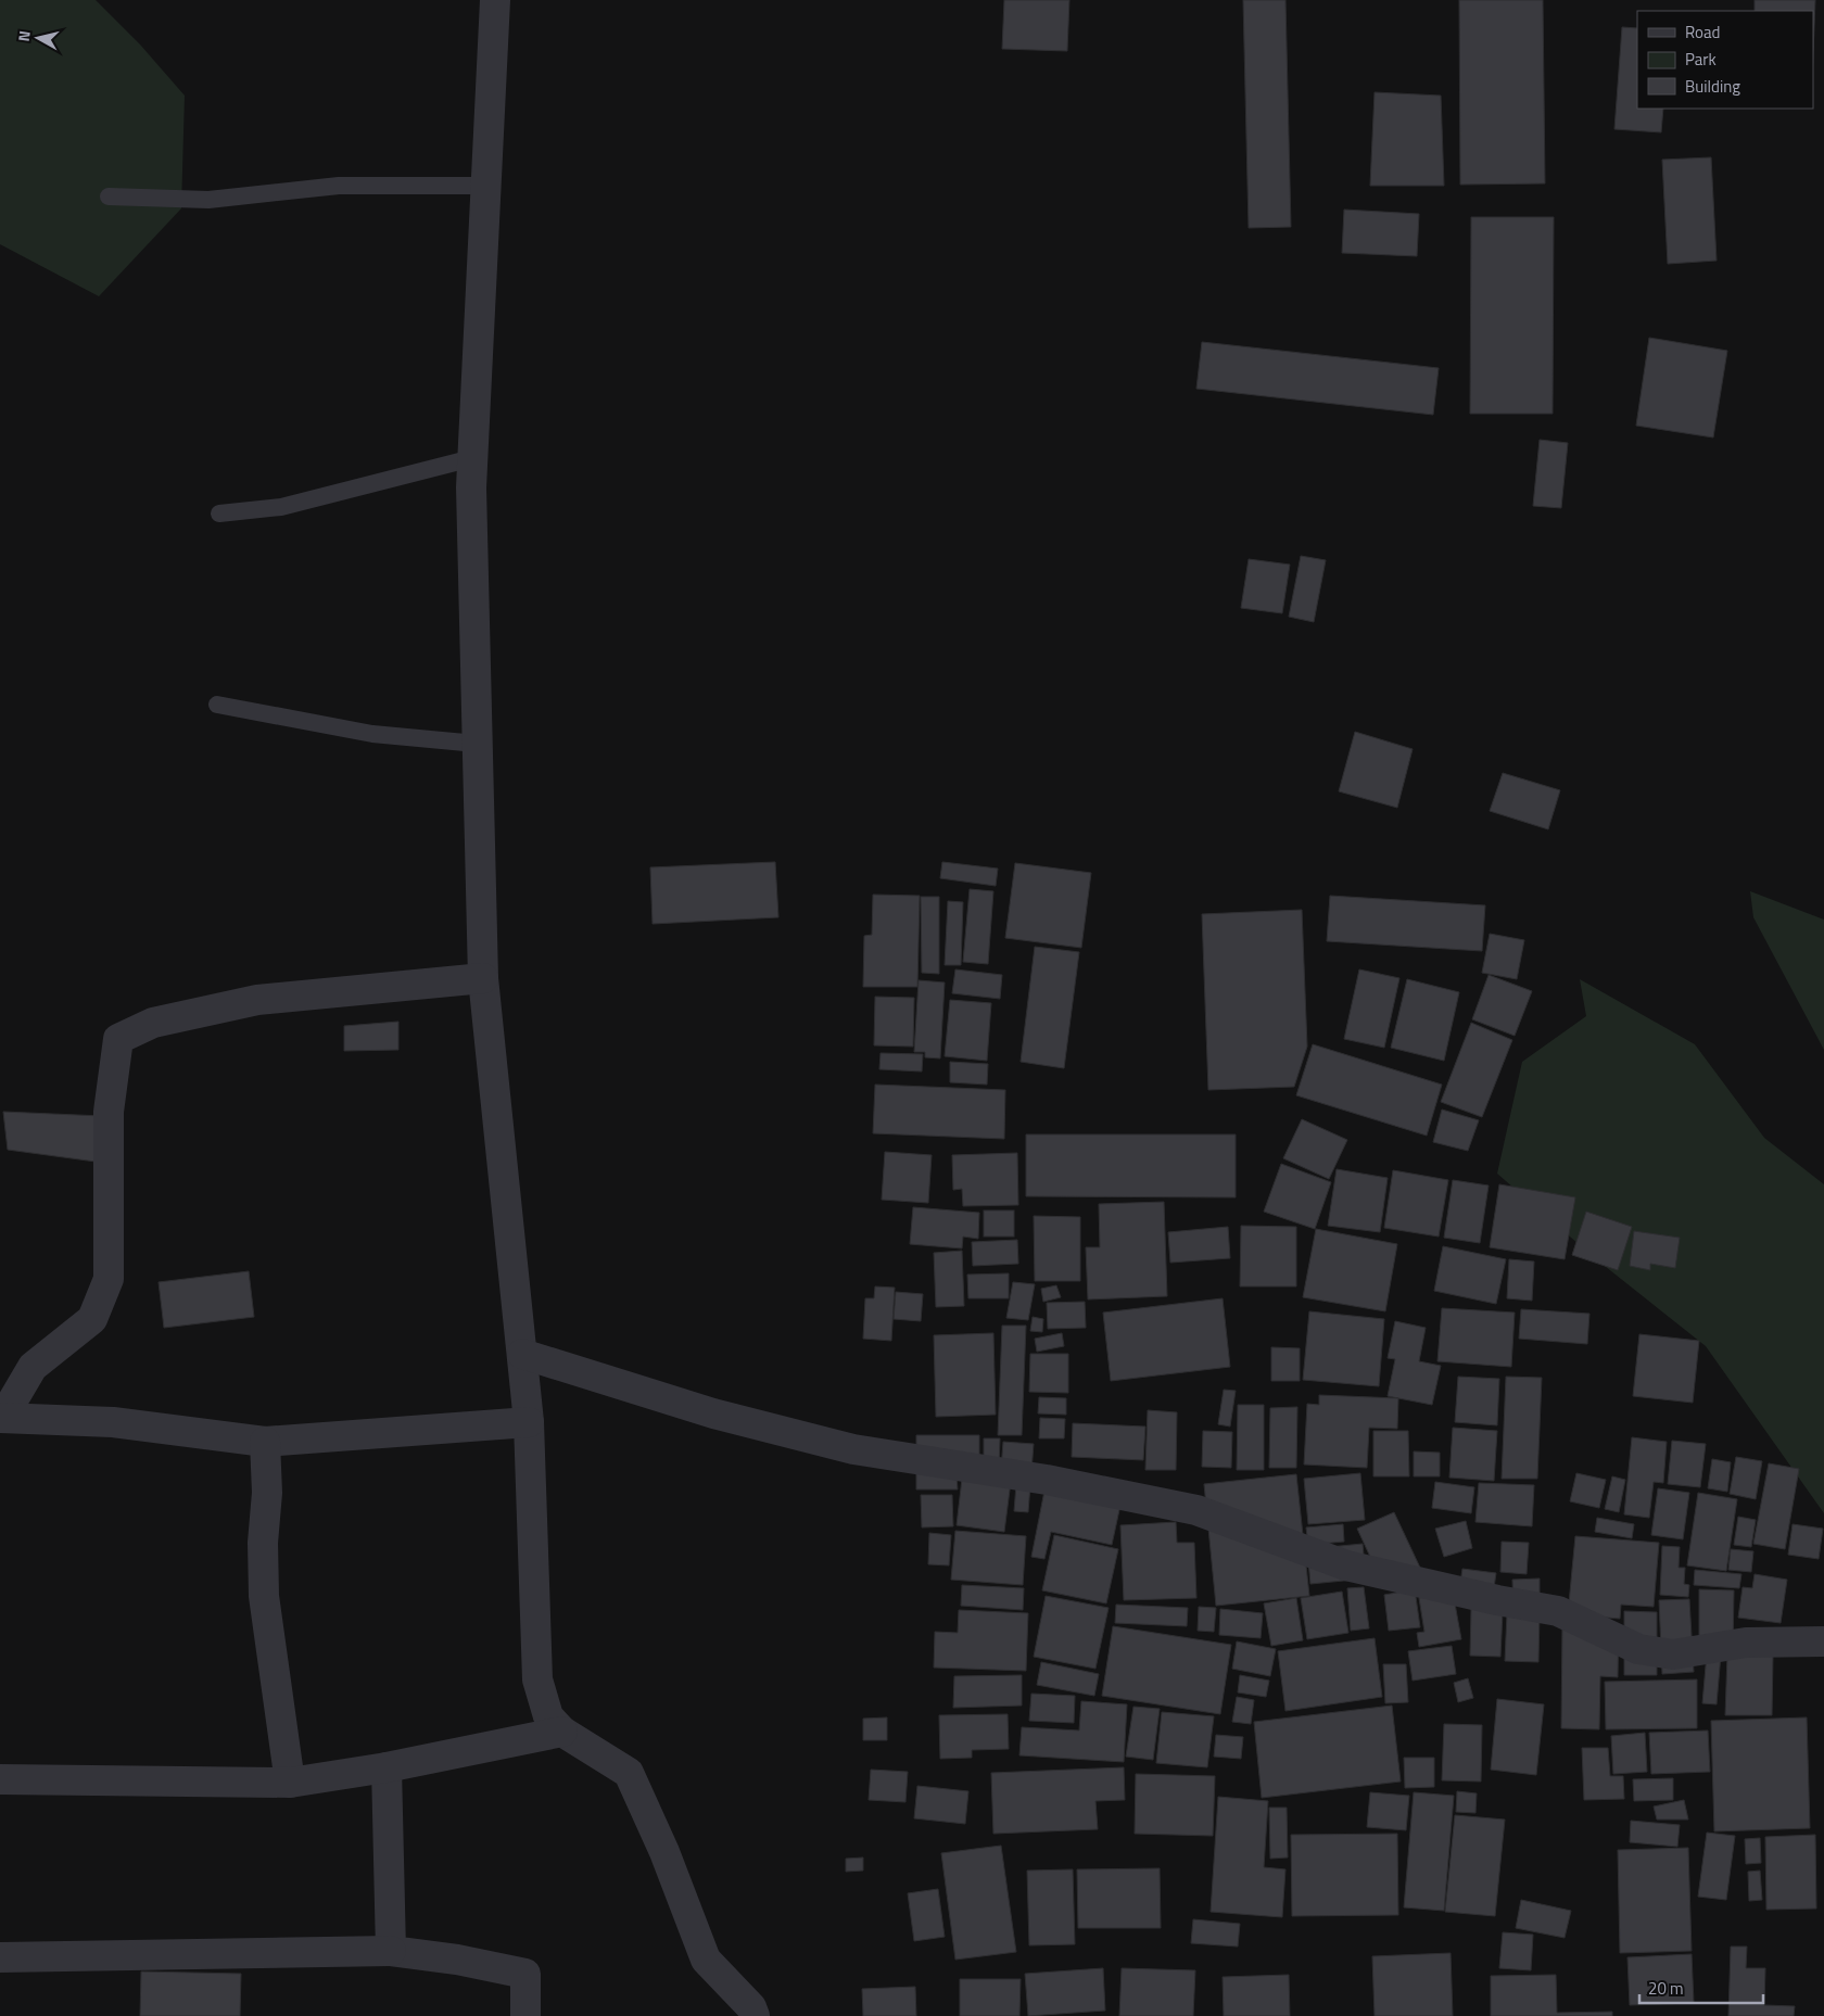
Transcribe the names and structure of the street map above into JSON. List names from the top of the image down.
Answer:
{
  "legend": ["Road", "Park", "Building"],
  "scale_bar": "20 m",
  "north": "left"
}
